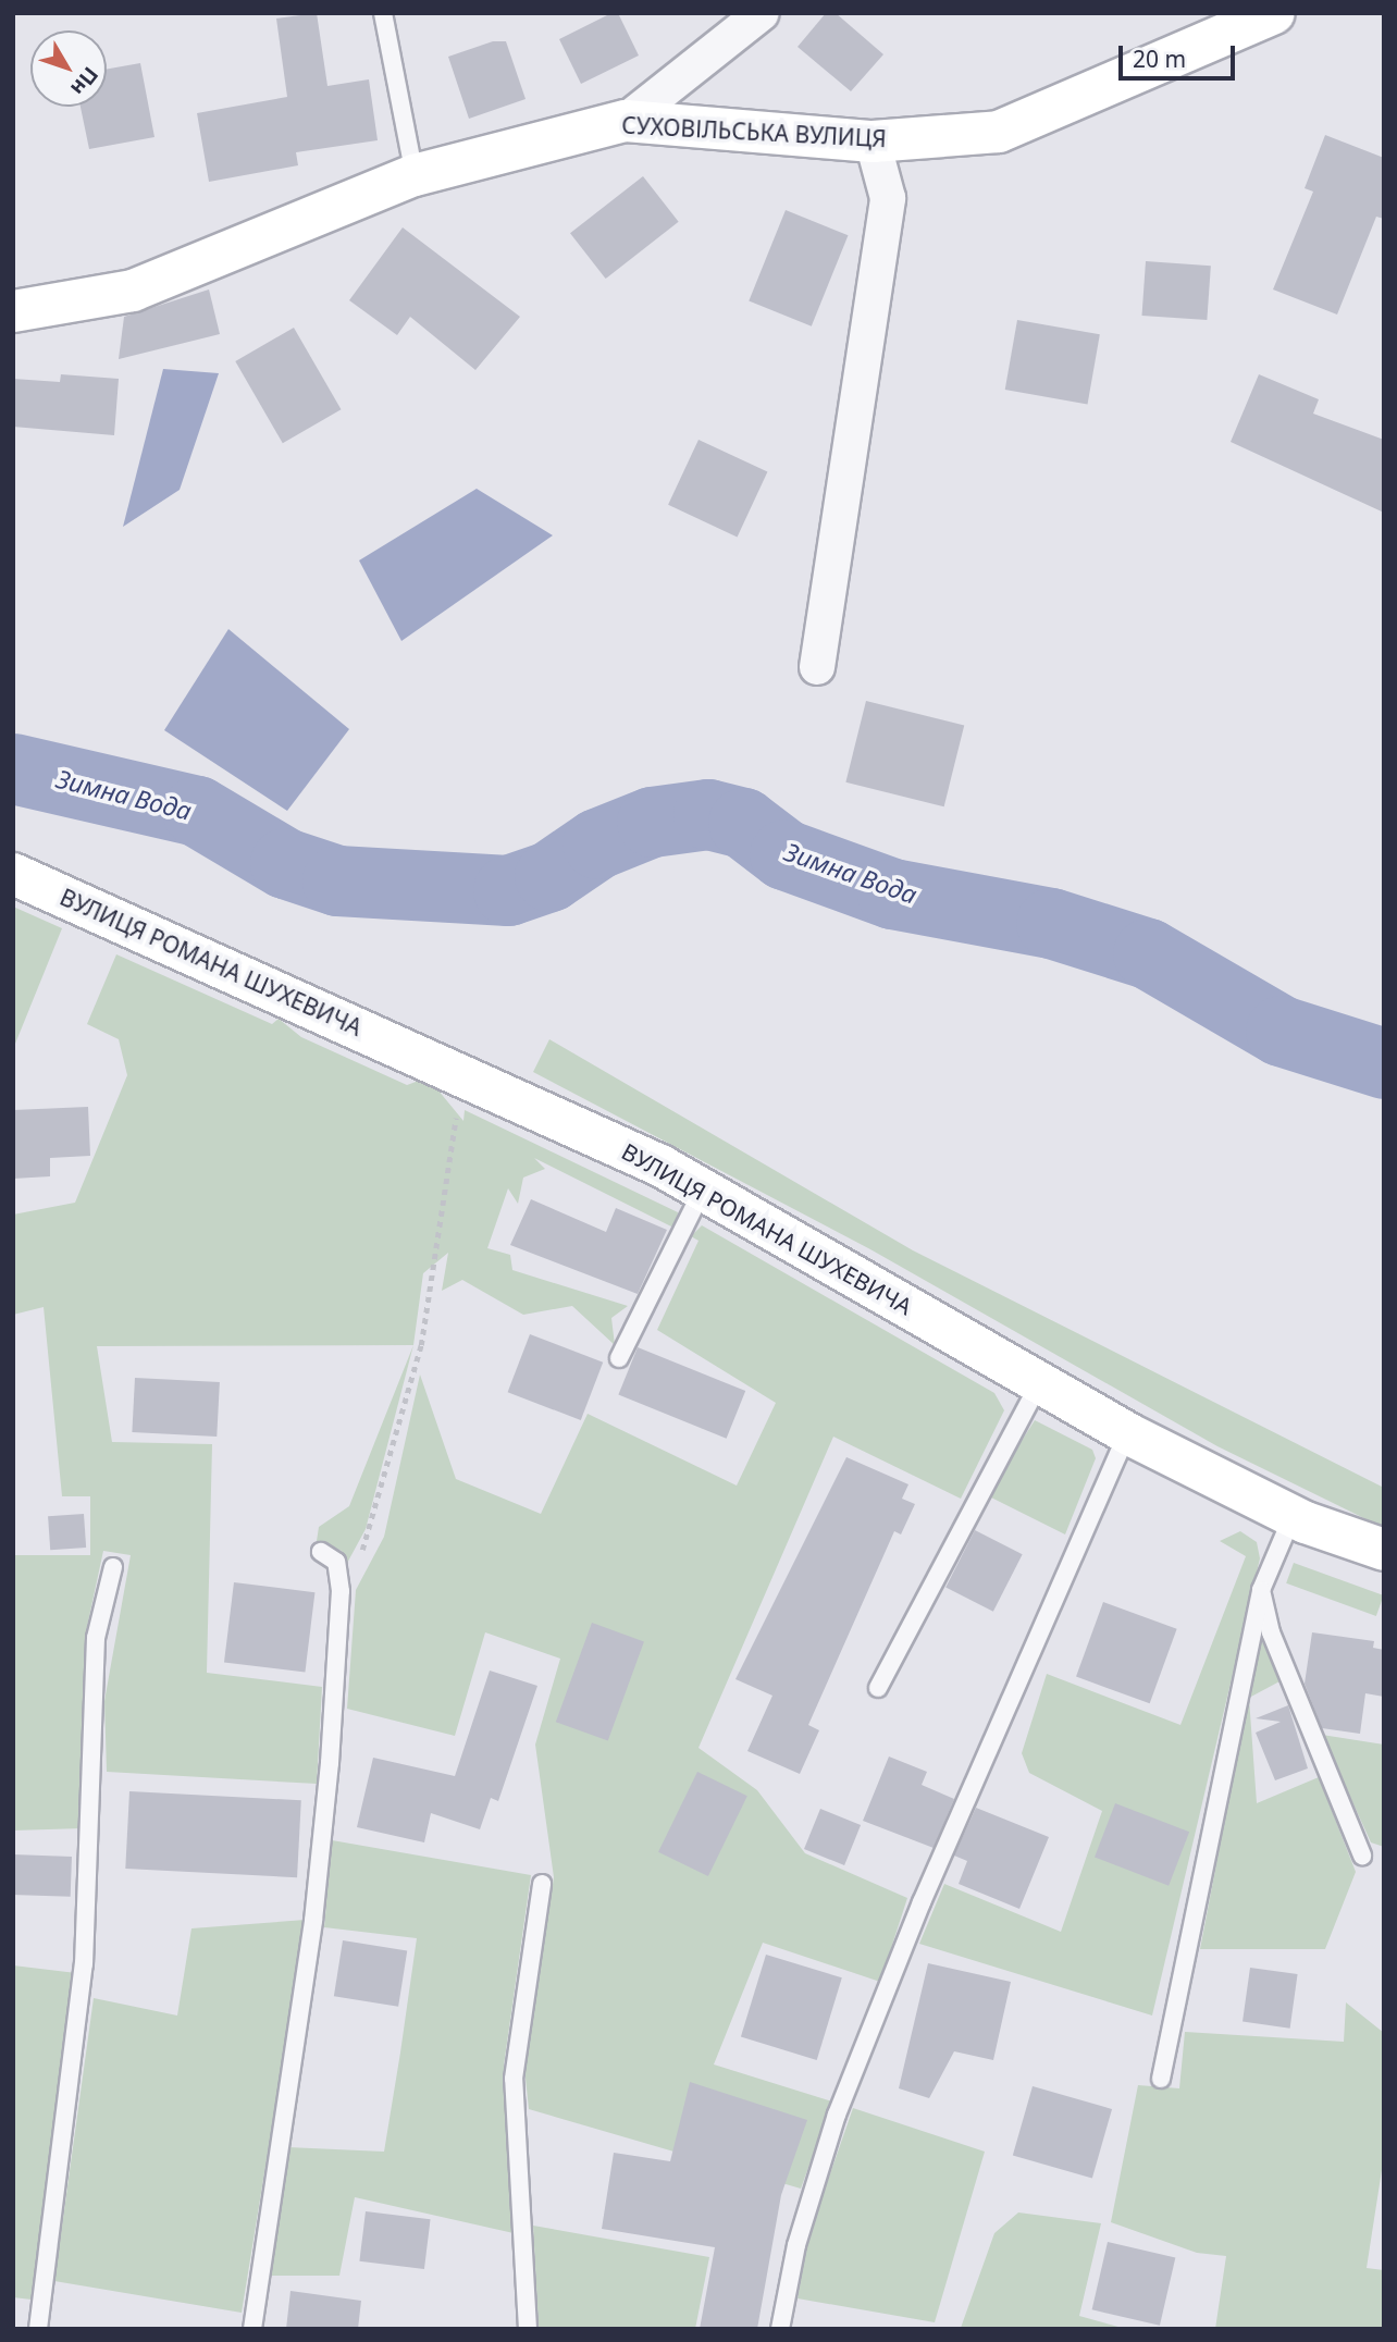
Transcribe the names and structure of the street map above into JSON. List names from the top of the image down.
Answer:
{
  "streets": {
    "main road": ["СУХОВІЛЬСЬКА ВУЛИЦЯ", "ВУЛИЦЯ РОМАНА ШУХЕВИЧА"]
  },
  "water": ["Зимна Вода"],
  "scale_bar": "20 m",
  "north": "bottom right"
}
